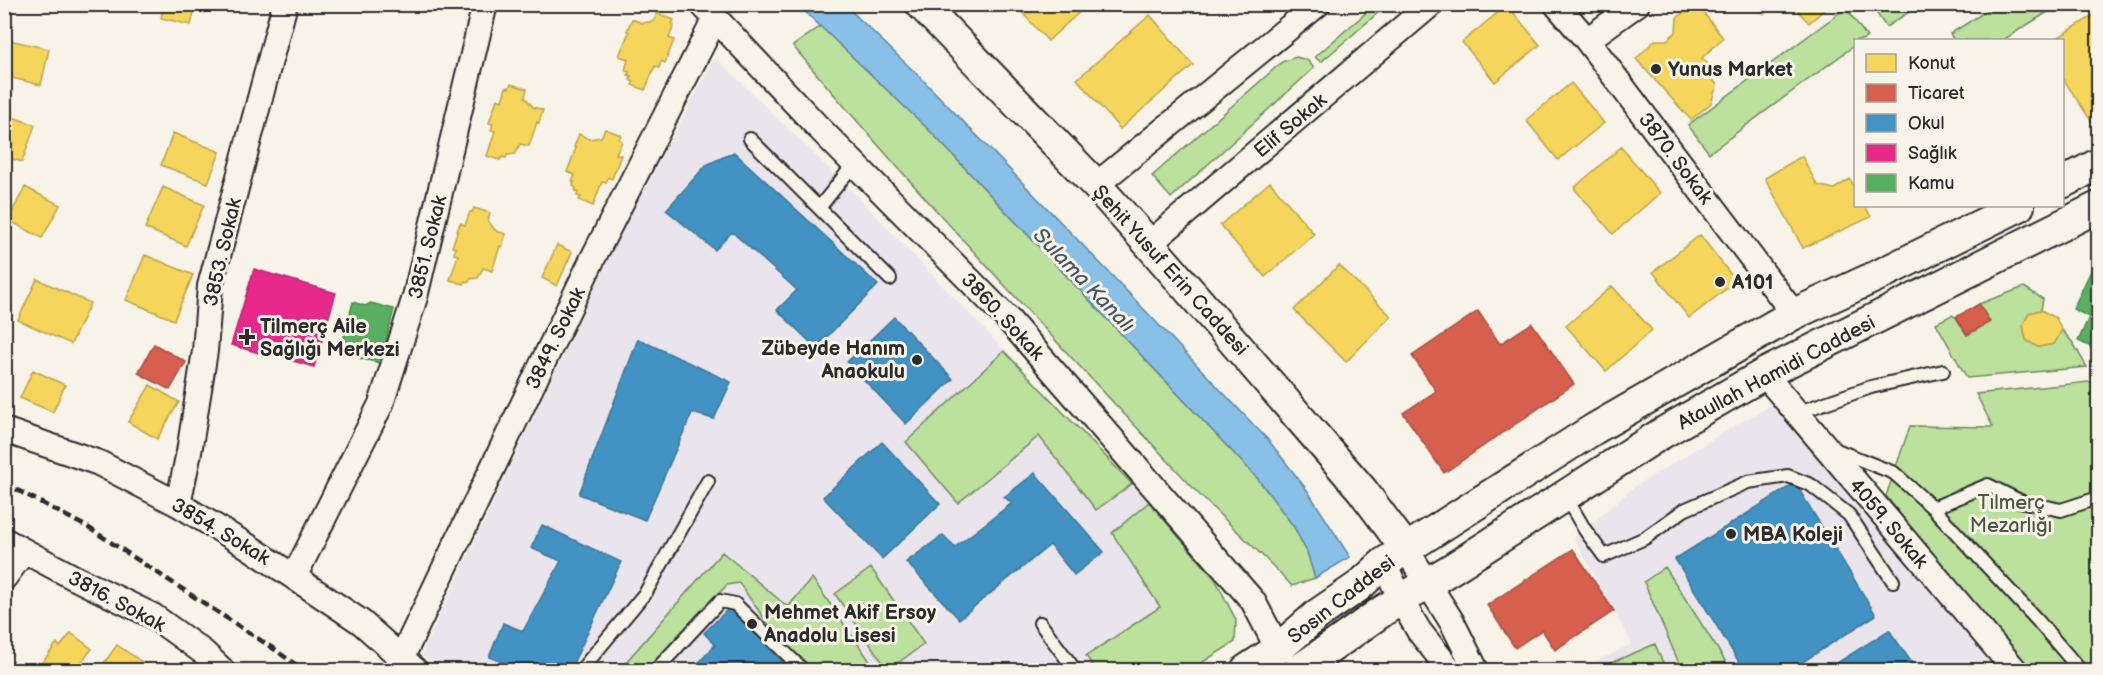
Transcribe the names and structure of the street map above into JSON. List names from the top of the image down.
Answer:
{
  "streets": {
    "street": [
      "Elif Sokak",
      "3870. Sokak",
      "3851. Sokak",
      "3853. Sokak",
      "Şehit Yusuf Erin Caddesi",
      "3860. Sokak",
      "3849. Sokak",
      "Ataullah Hamidi Caddesi",
      "4059. Sokak",
      "3854. Sokak",
      "Sosın Caddesi",
      "3816. Sokak"
    ]
  },
  "crossings": [
    ["Elif Sokak", "Şehit Yusuf Erin Caddesi"],
    ["3870. Sokak", "Ataullah Hamidi Caddesi"],
    ["3851. Sokak", "3854. Sokak"],
    ["3853. Sokak", "3854. Sokak"],
    ["Şehit Yusuf Erin Caddesi", "Ataullah Hamidi Caddesi"],
    ["Şehit Yusuf Erin Caddesi", "Sosın Caddesi"],
    ["3860. Sokak", "3849. Sokak"],
    ["3860. Sokak", "Sosın Caddesi"],
    ["3849. Sokak", "3854. Sokak"],
    ["Ataullah Hamidi Caddesi", "4059. Sokak"],
    ["Ataullah Hamidi Caddesi", "Sosın Caddesi"]
  ],
  "water": ["Sulama Kanalı"],
  "parks": ["Tılmerç Mezarlığı"],
  "places": {
    "other": [
      "Yunus Market",
      "A101",
      "Zübeyde Hanım Anaokulu",
      "MBA Koleji",
      "Mehmet Akif Ersoy Anadolu Lisesi"
    ],
    "health": ["Tilmerç Aile Sağlığı Merkezi"]
  },
  "legend": [
    "Konut",
    "Ticaret",
    "Okul",
    "Sağlık",
    "Kamu"
  ]
}
